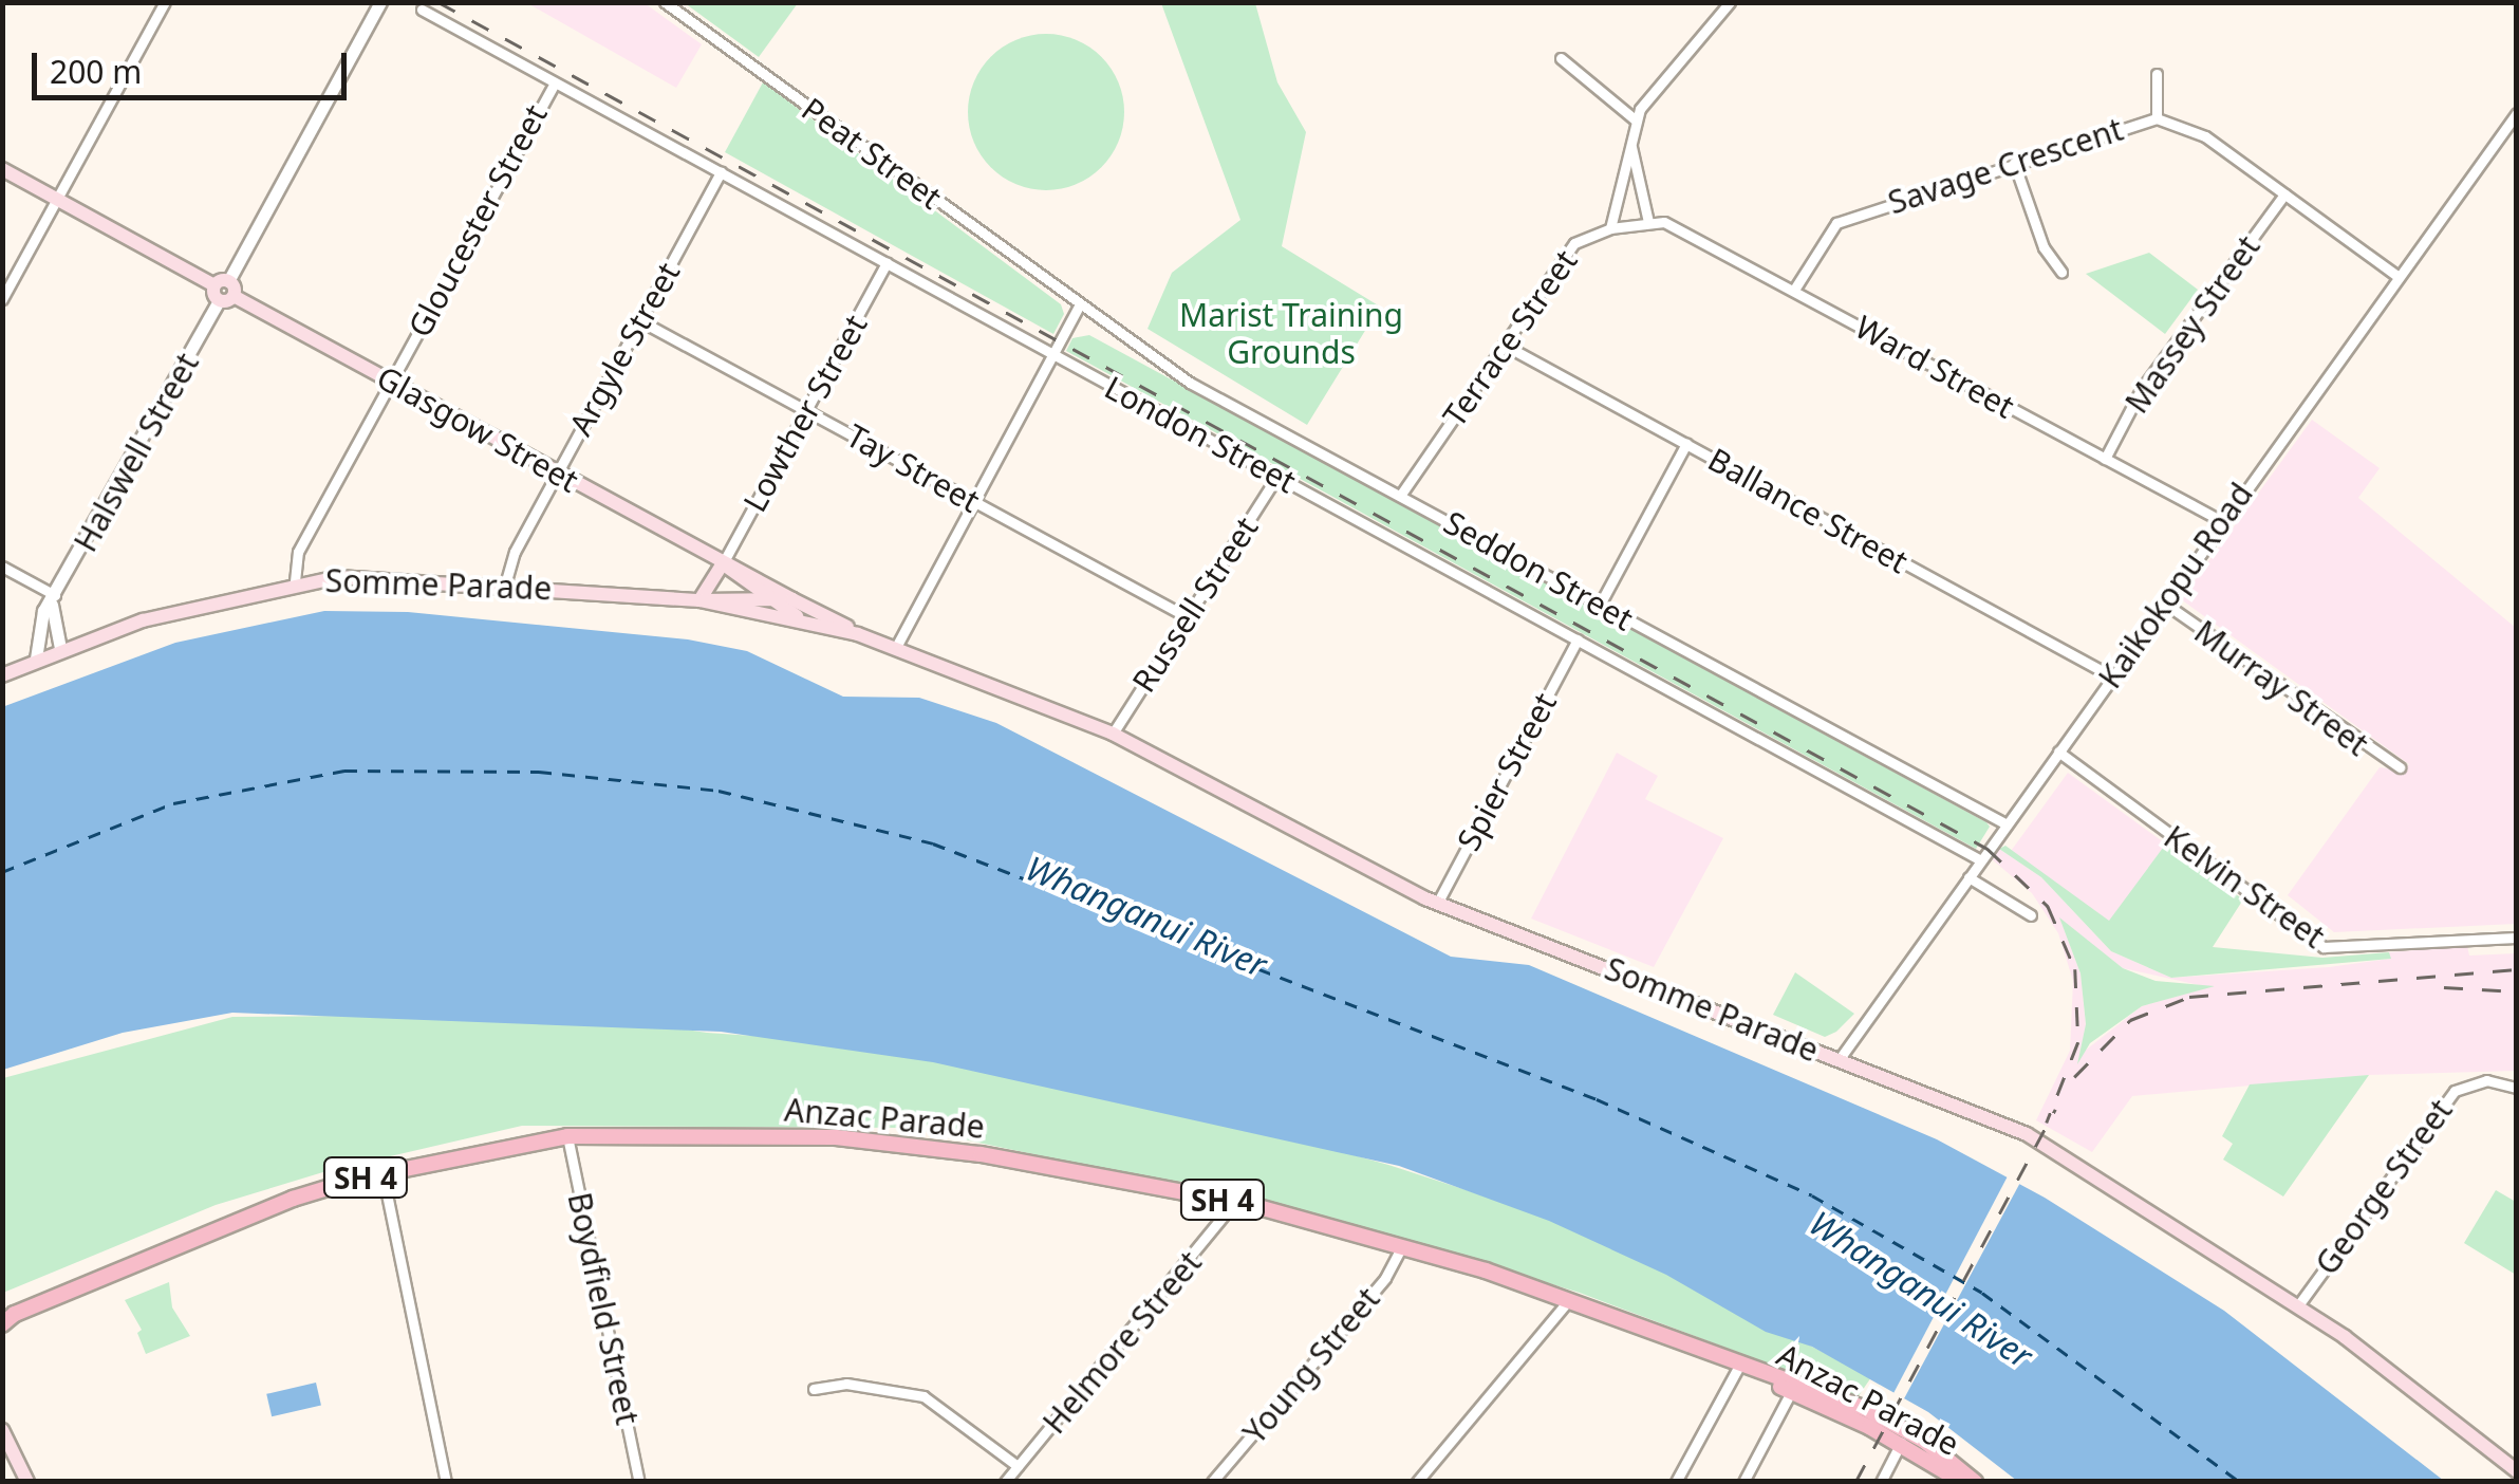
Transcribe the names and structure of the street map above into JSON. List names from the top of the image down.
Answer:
{
  "streets": {
    "main road": [
      "Glasgow Street",
      "Somme Parade",
      "Anzac Parade",
      "SH 4"
    ],
    "street": [
      "Peat Street",
      "Savage Crescent",
      "Gloucester Street",
      "Massey Street",
      "Terrace Street",
      "Argyle Street",
      "Ward Street",
      "Lowther Street",
      "London Street",
      "Halswell Street",
      "Tay Street",
      "Ballance Street",
      "Seddon Street",
      "Kaikokopu Road",
      "Russell Street",
      "Murray Street",
      "Spier Street",
      "Kelvin Street",
      "George Street",
      "Boydfield Street",
      "Helmore Street",
      "Young Street"
    ]
  },
  "crossings": [
    ["Peat Street", "Seddon Street"],
    ["Savage Crescent", "Massey Street"],
    ["Savage Crescent", "Ward Street"],
    ["Savage Crescent", "Kaikokopu Road"],
    ["Gloucester Street", "Glasgow Street"],
    ["Gloucester Street", "London Street"],
    ["Gloucester Street", "Somme Parade"],
    ["Massey Street", "Ward Street"],
    ["Terrace Street", "Ward Street"],
    ["Terrace Street", "Ballance Street"],
    ["Terrace Street", "Seddon Street"],
    ["Argyle Street", "Glasgow Street"],
    ["Argyle Street", "London Street"],
    ["Argyle Street", "Tay Street"],
    ["Argyle Street", "Somme Parade"],
    ["Ward Street", "Kaikokopu Road"],
    ["Lowther Street", "Glasgow Street"],
    ["Lowther Street", "London Street"],
    ["Lowther Street", "Tay Street"],
    ["Glasgow Street", "Halswell Street"],
    ["Glasgow Street", "Somme Parade"],
    ["London Street", "Kaikokopu Road"],
    ["London Street", "Russell Street"],
    ["London Street", "Spier Street"],
    ["Halswell Street", "Somme Parade"],
    ["Tay Street", "Russell Street"],
    ["Ballance Street", "Kaikokopu Road"],
    ["Seddon Street", "Kaikokopu Road"],
    ["Somme Parade", "Kaikokopu Road"],
    ["Somme Parade", "Russell Street"],
    ["Somme Parade", "Spier Street"],
    ["Somme Parade", "George Street"],
    ["Kaikokopu Road", "Murray Street"],
    ["Kaikokopu Road", "Kelvin Street"],
    ["Anzac Parade", "Boydfield Street"],
    ["Anzac Parade", "Helmore Street"],
    ["Anzac Parade", "Young Street"]
  ],
  "water": ["Whanganui River"],
  "parks": ["Marist Training Grounds"],
  "scale_bar": "200 m"
}
